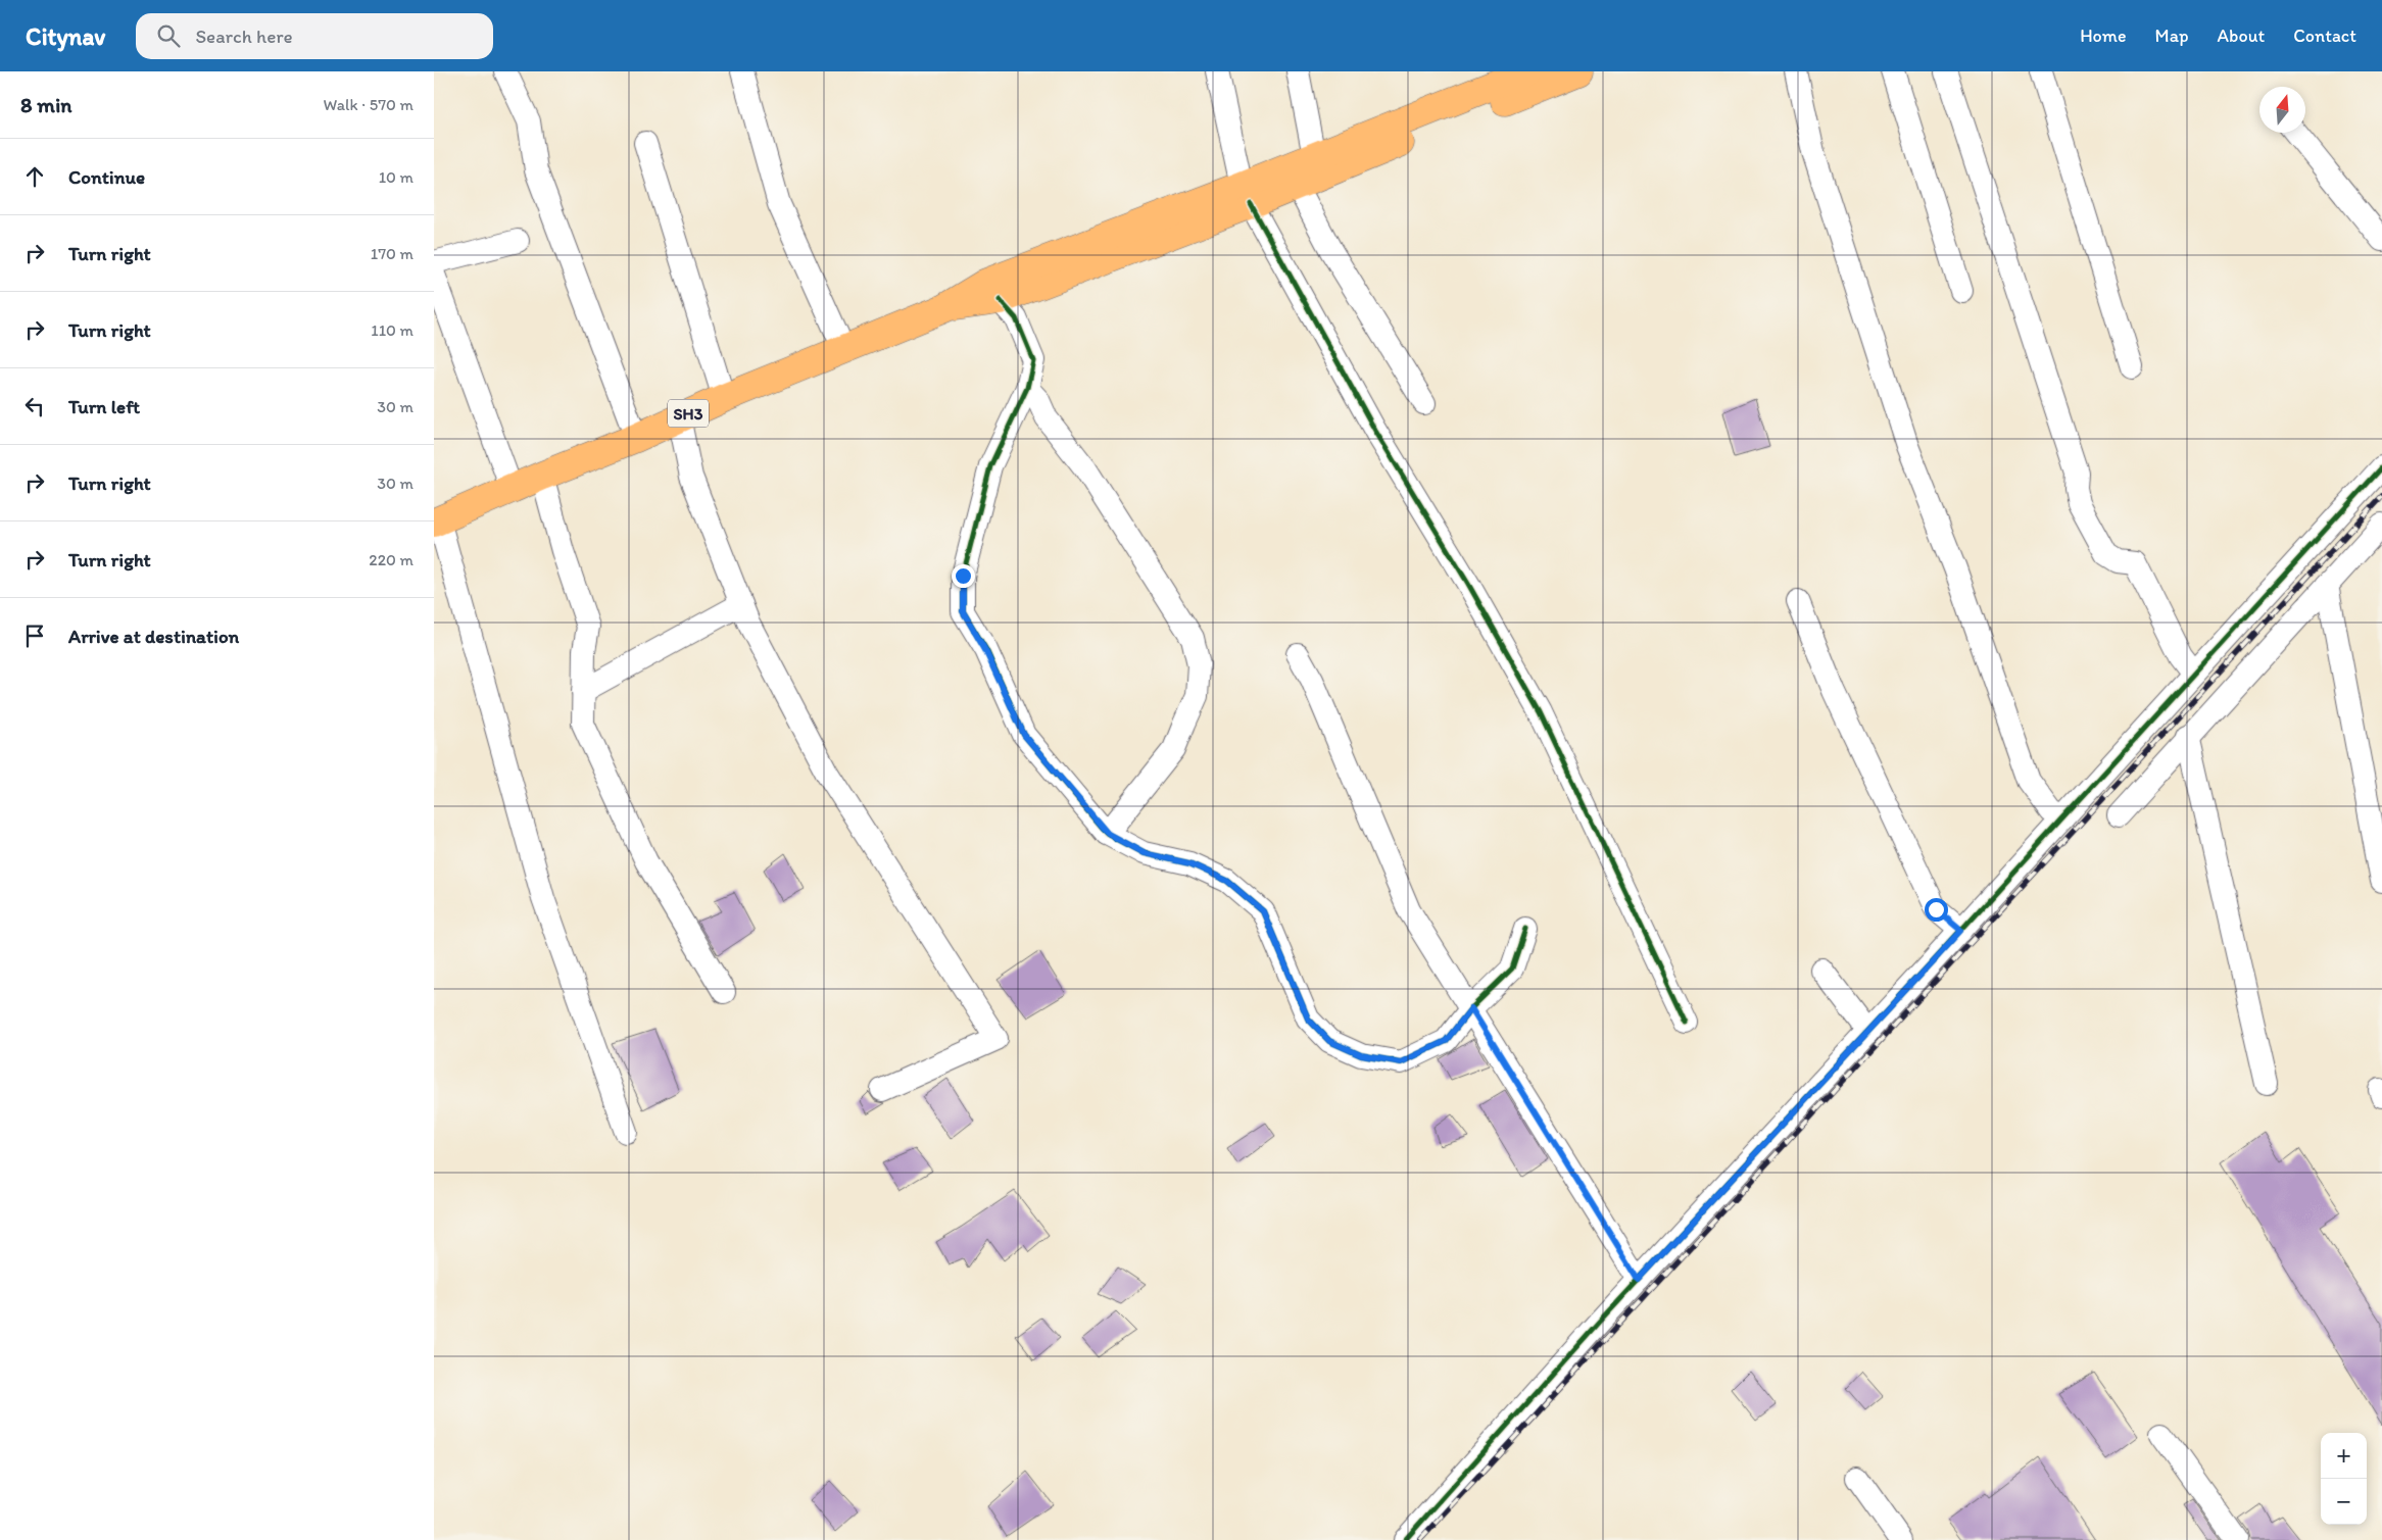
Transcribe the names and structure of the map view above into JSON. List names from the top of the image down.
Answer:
{
  "streets": {
    "main road": ["SH3"]
  },
  "north": "top",
  "page": {
    "header": "Citynav",
    "search": "Search here",
    "nav": [
      "Home",
      "Map",
      "About",
      "Contact"
    ],
    "heading": ["8 min", "Walk · 570 m"],
    "list": [
      ["Continue", "10 m"],
      ["Turn right", "170 m"],
      ["Turn right", "110 m"],
      ["Turn left", "30 m"],
      ["Turn right", "30 m"],
      ["Turn right", "220 m"],
      "Arrive at destination"
    ],
    "map_buttons": ["+", "−"]
  }
}
